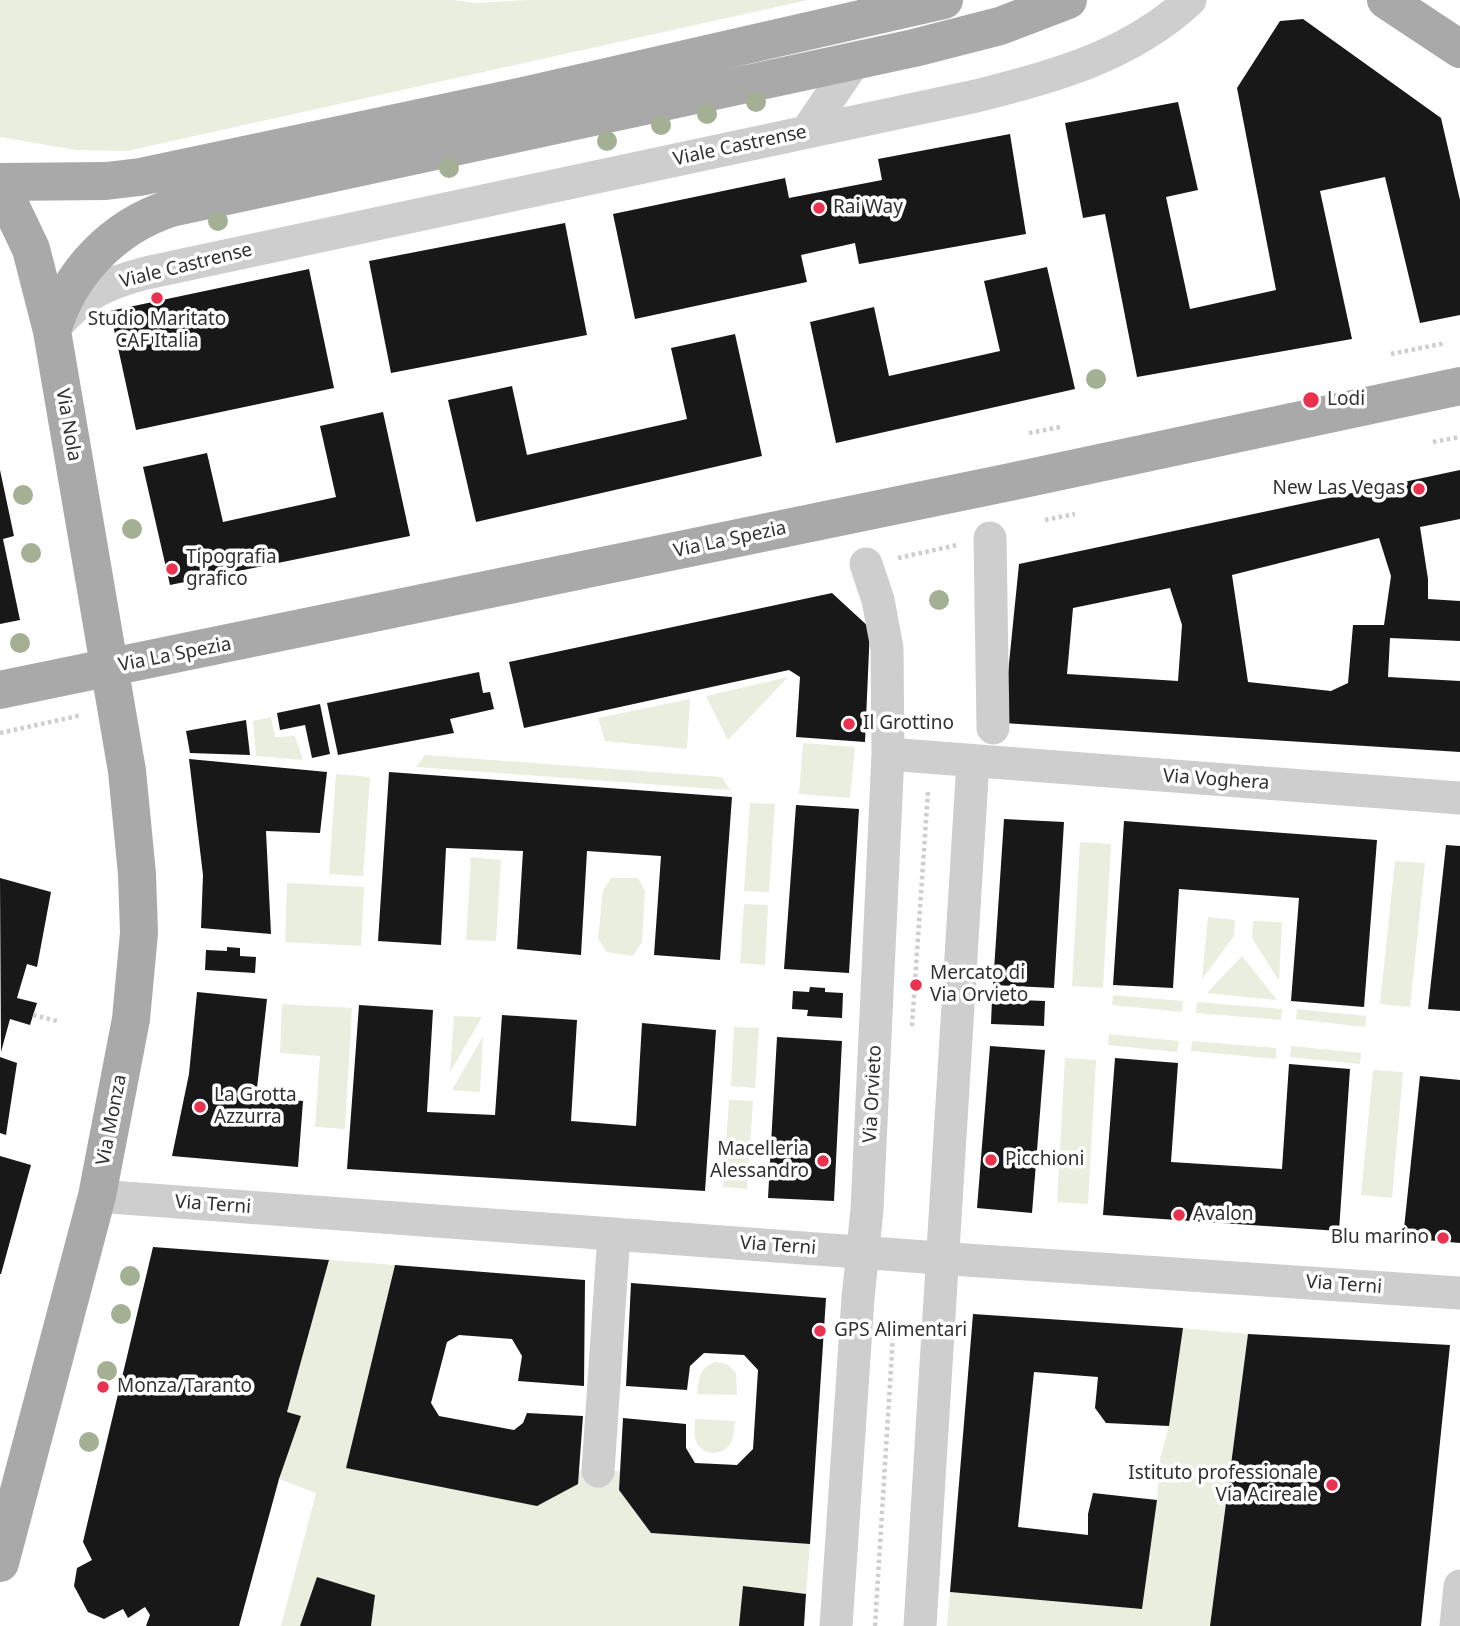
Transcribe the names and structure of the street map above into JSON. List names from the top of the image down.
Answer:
{
  "streets": {
    "main road": [
      "Viale Castrense",
      "Via Nola",
      "Via La Spezia",
      "Via Monza"
    ],
    "street": ["Via Voghera", "Via Orvieto", "Via Terni"]
  },
  "crossings": [
    ["Viale Castrense", "Via Nola"],
    ["Via Nola", "Via La Spezia"],
    ["Via Nola", "Via Monza"],
    ["Via La Spezia", "Via Monza"],
    ["Via Voghera", "Via Orvieto"],
    ["Via Orvieto", "Via Terni"],
    ["Via Monza", "Via Terni"]
  ],
  "places": [
    "Rai Way",
    "Studio Maritato CAF Italia",
    "Lodi",
    "New Las Vegas",
    "Tipografia grafico",
    "Il Grottino",
    "Mercato di Via Orvieto",
    "La Grotta Azzurra",
    "Picchioni",
    "Macelleria Alessandro",
    "Avalon",
    "Blu marino",
    "GPS Alimentari",
    "Monza/Taranto",
    "Istituto professionale Via Acireale"
  ]
}
